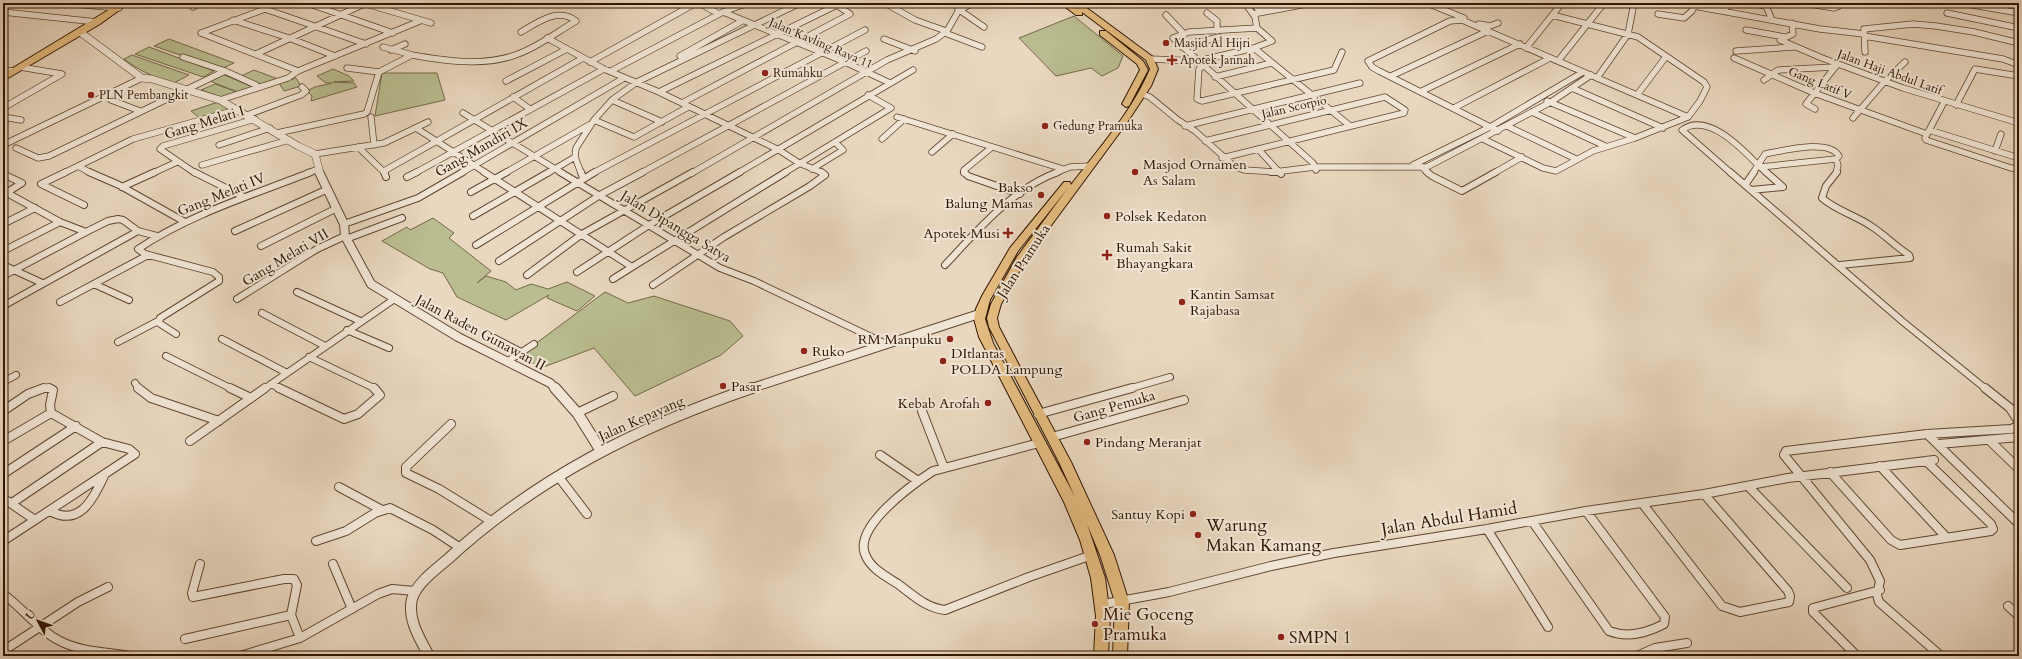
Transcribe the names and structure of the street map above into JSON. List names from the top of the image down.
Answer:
{
  "streets": {
    "main road": ["Jalan Pramuka"],
    "street": [
      "Jalan Kavling Raya 11",
      "Jalan Haji Abdul Latif",
      "Gang Latif V",
      "Jalan Scorpio",
      "Gang Melati I",
      "Gang Mandiri IX",
      "Gang Melati IV",
      "Jalan Dipangga Satya",
      "Gang Melati VII",
      "Jalan Raden Gunawan II",
      "Gang Pemuka",
      "Jalan Kepayang",
      "Jalan Abdul Hamid"
    ]
  },
  "crossings": [
    ["Jalan Haji Abdul Latif", "Gang Latif V"],
    ["Gang Mandiri IX", "Jalan Dipangga Satya"],
    ["Gang Mandiri IX", "Jalan Raden Gunawan II"],
    ["Gang Melati IV", "Jalan Raden Gunawan II"],
    ["Jalan Dipangga Satya", "Jalan Kepayang"],
    ["Gang Melati VII", "Jalan Raden Gunawan II"],
    ["Jalan Pramuka", "Gang Pemuka"],
    ["Jalan Pramuka", "Jalan Kepayang"],
    ["Jalan Pramuka", "Jalan Abdul Hamid"],
    ["Jalan Raden Gunawan II", "Jalan Kepayang"]
  ],
  "places": {
    "other": [
      "Masjid Al Hijri",
      "Rumahku",
      "PLN Pembangkit",
      "Gedung Pramuka",
      "Masjod Ornamen As Salam",
      "Bakso Balung Mamas",
      "Polsek Kedaton",
      "Kantin Samsat Rajabasa",
      "RM Manpuku",
      "Ruko",
      "DItlantas POLDA Lampung",
      "Pasar",
      "Kebab Arofah",
      "Pindang Meranjat",
      "Santuy Kopi",
      "Warung Makan Kamang",
      "Mie Goceng Pramuka",
      "SMPN 1"
    ],
    "health": ["Apotek Jannah", "Apotek Musi", "Rumah Sakit Bhayangkara"]
  },
  "north": "top left"
}
